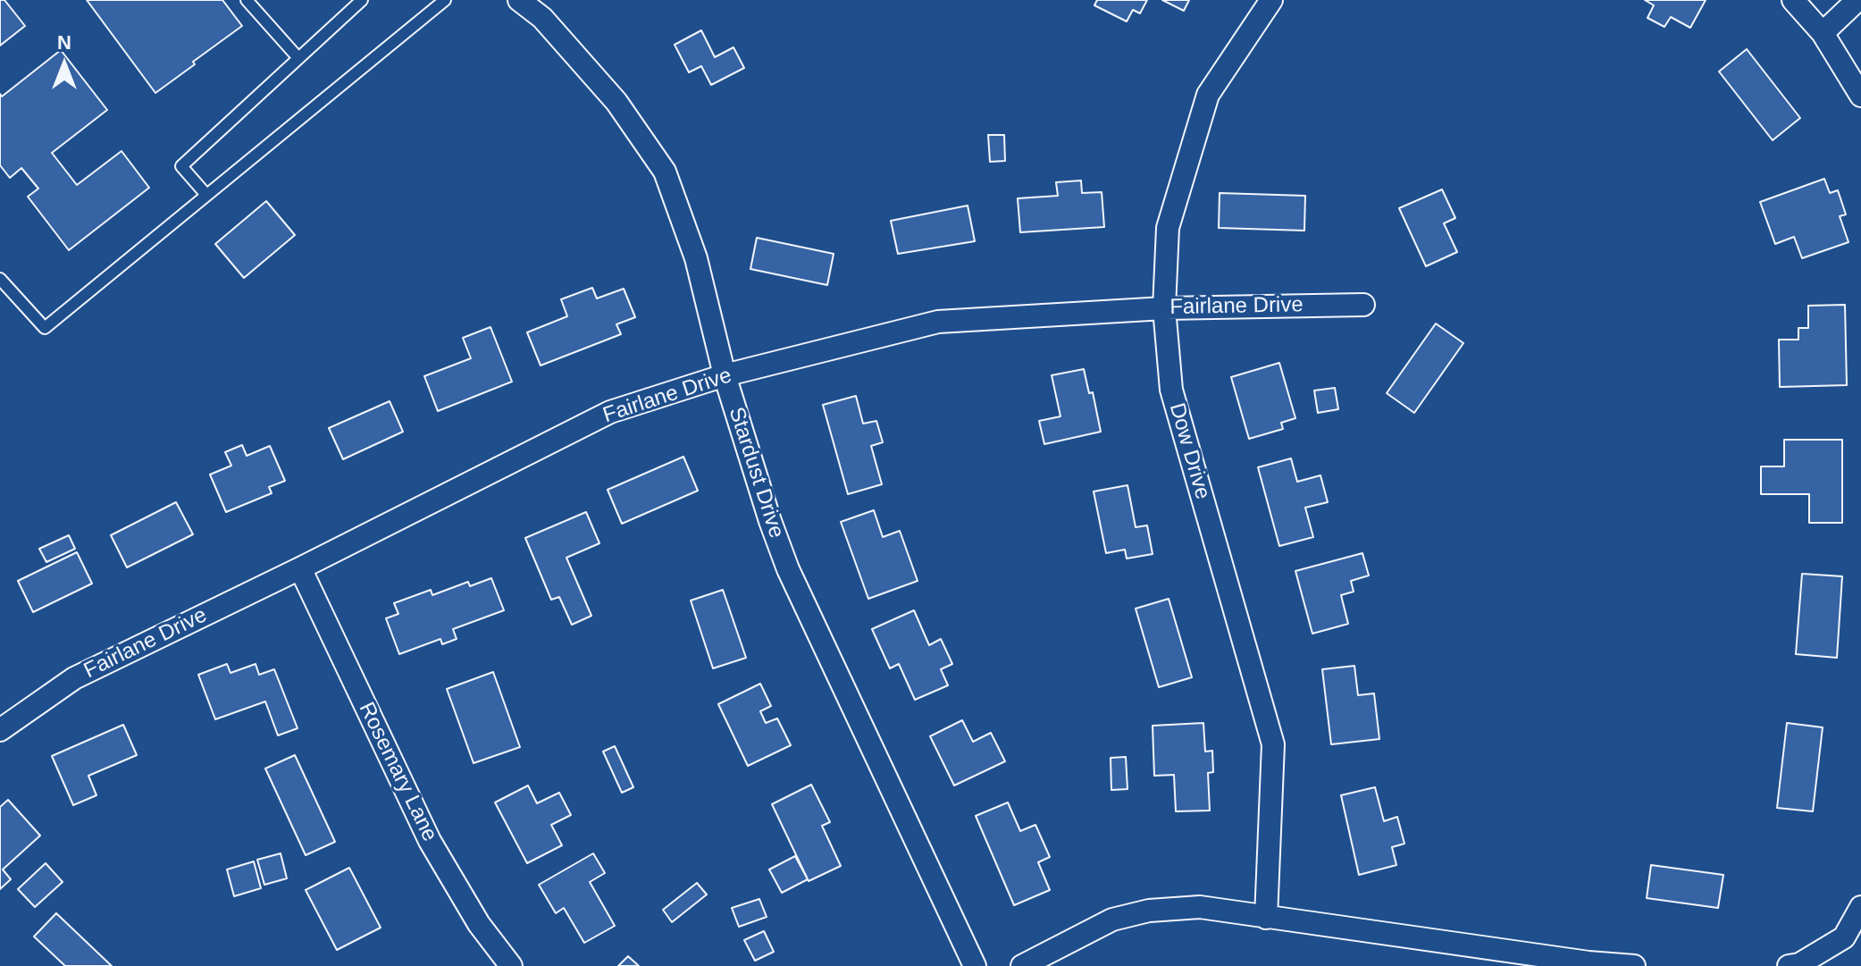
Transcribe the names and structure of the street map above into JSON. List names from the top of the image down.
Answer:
{
  "streets": {
    "street": [
      "Fairlane Drive",
      "Dow Drive",
      "Stardust Drive",
      "Rosemary Lane"
    ]
  },
  "crossings": [
    ["Fairlane Drive", "Dow Drive"],
    ["Fairlane Drive", "Stardust Drive"],
    ["Fairlane Drive", "Rosemary Lane"]
  ],
  "north": "top"
}
